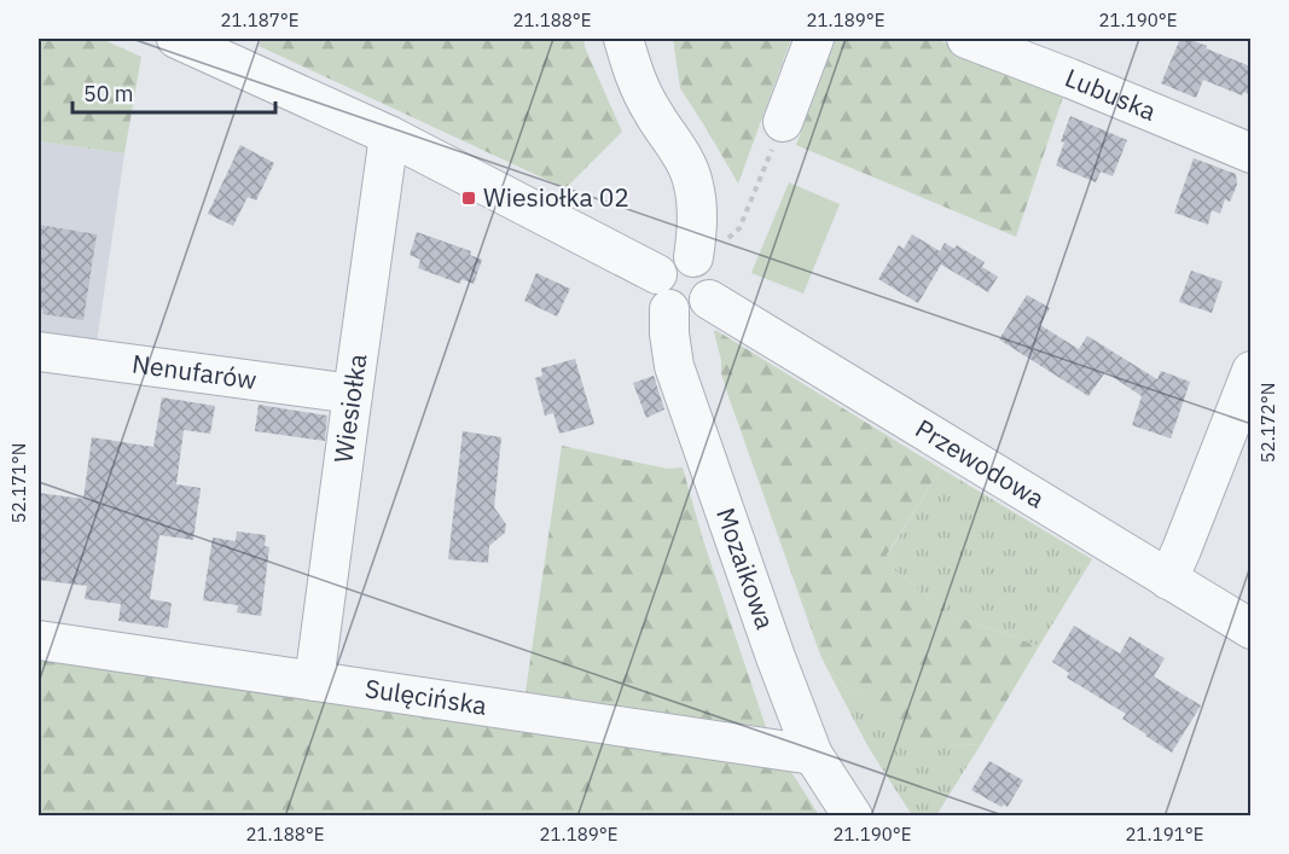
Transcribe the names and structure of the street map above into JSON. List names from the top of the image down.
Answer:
{
  "streets": {
    "street": [
      "Lubuska",
      "Nenufarów",
      "Wiesiołka",
      "Przewodowa",
      "Mozaikowa",
      "Sulęcińska"
    ]
  },
  "crossings": [
    ["Nenufarów", "Wiesiołka"],
    ["Wiesiołka", "Sulęcińska"],
    ["Przewodowa", "Mozaikowa"],
    ["Mozaikowa", "Sulęcińska"]
  ],
  "places": {
    "transit": ["Wiesiołka 02"]
  },
  "scale_bar": "50 m",
  "coordinates": [
    "21.187°E",
    "21.188°E",
    "21.189°E",
    "21.190°E",
    "52.172°N",
    "52.171°N",
    "21.191°E"
  ]
}
